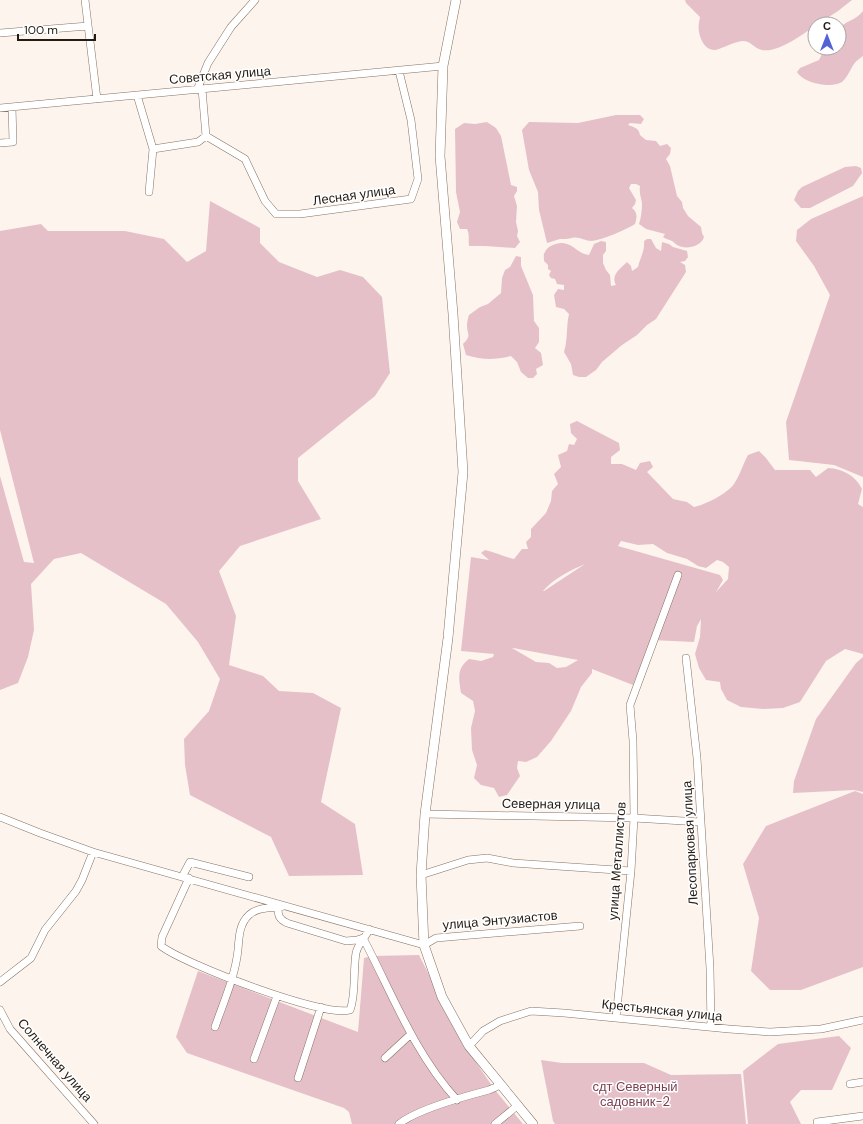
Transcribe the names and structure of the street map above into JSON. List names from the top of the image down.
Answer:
{
  "streets": {
    "street": [
      "Советская улица",
      "Лесная улица",
      "Северная улица",
      "Лесопарковая улица",
      "улица Металлистов",
      "улица Энтузиастов",
      "Крестьянская улица",
      "Солнечная улица"
    ]
  },
  "crossings": [
    ["Советская улица", "Лесная улица"],
    ["Северная улица", "Лесопарковая улица"],
    ["Северная улица", "улица Металлистов"],
    ["Лесопарковая улица", "Крестьянская улица"],
    ["улица Металлистов", "Крестьянская улица"]
  ],
  "parks": ["сдт Северный садовник-2"],
  "scale_bar": "100 m",
  "north": "top"
}
